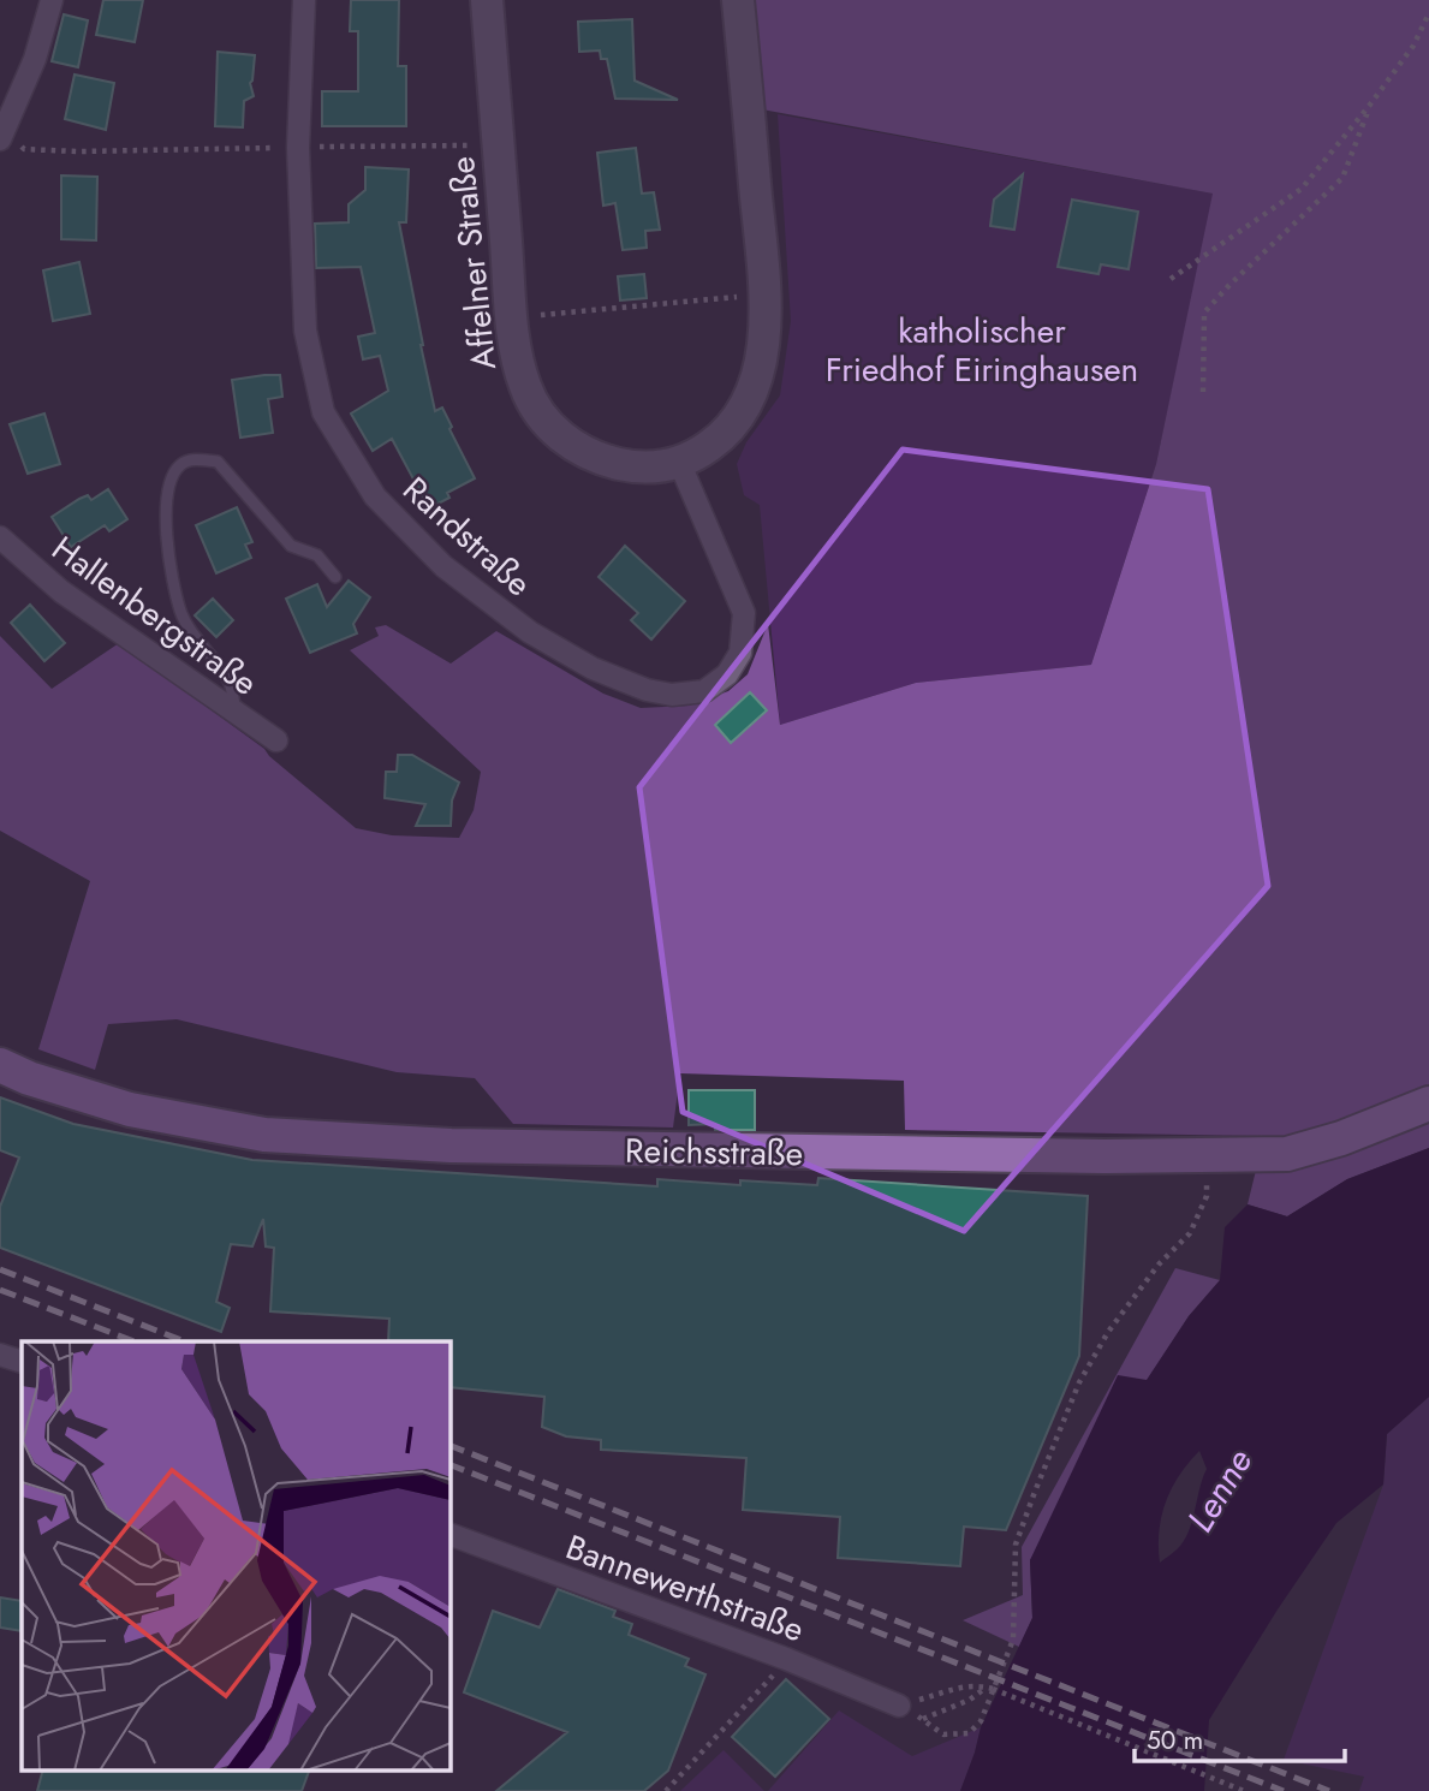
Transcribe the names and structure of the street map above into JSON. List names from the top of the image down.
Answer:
{
  "streets": {
    "main road": ["Affelner Straße", "Reichsstraße"],
    "street": ["Randstraße", "Hallenbergstraße", "Bannewerthstraße"]
  },
  "crossings": [
    ["Affelner Straße", "Randstraße"]
  ],
  "water": ["Lenne"],
  "parks": ["katholischer Friedhof Eiringhausen"],
  "scale_bar": "50 m"
}
